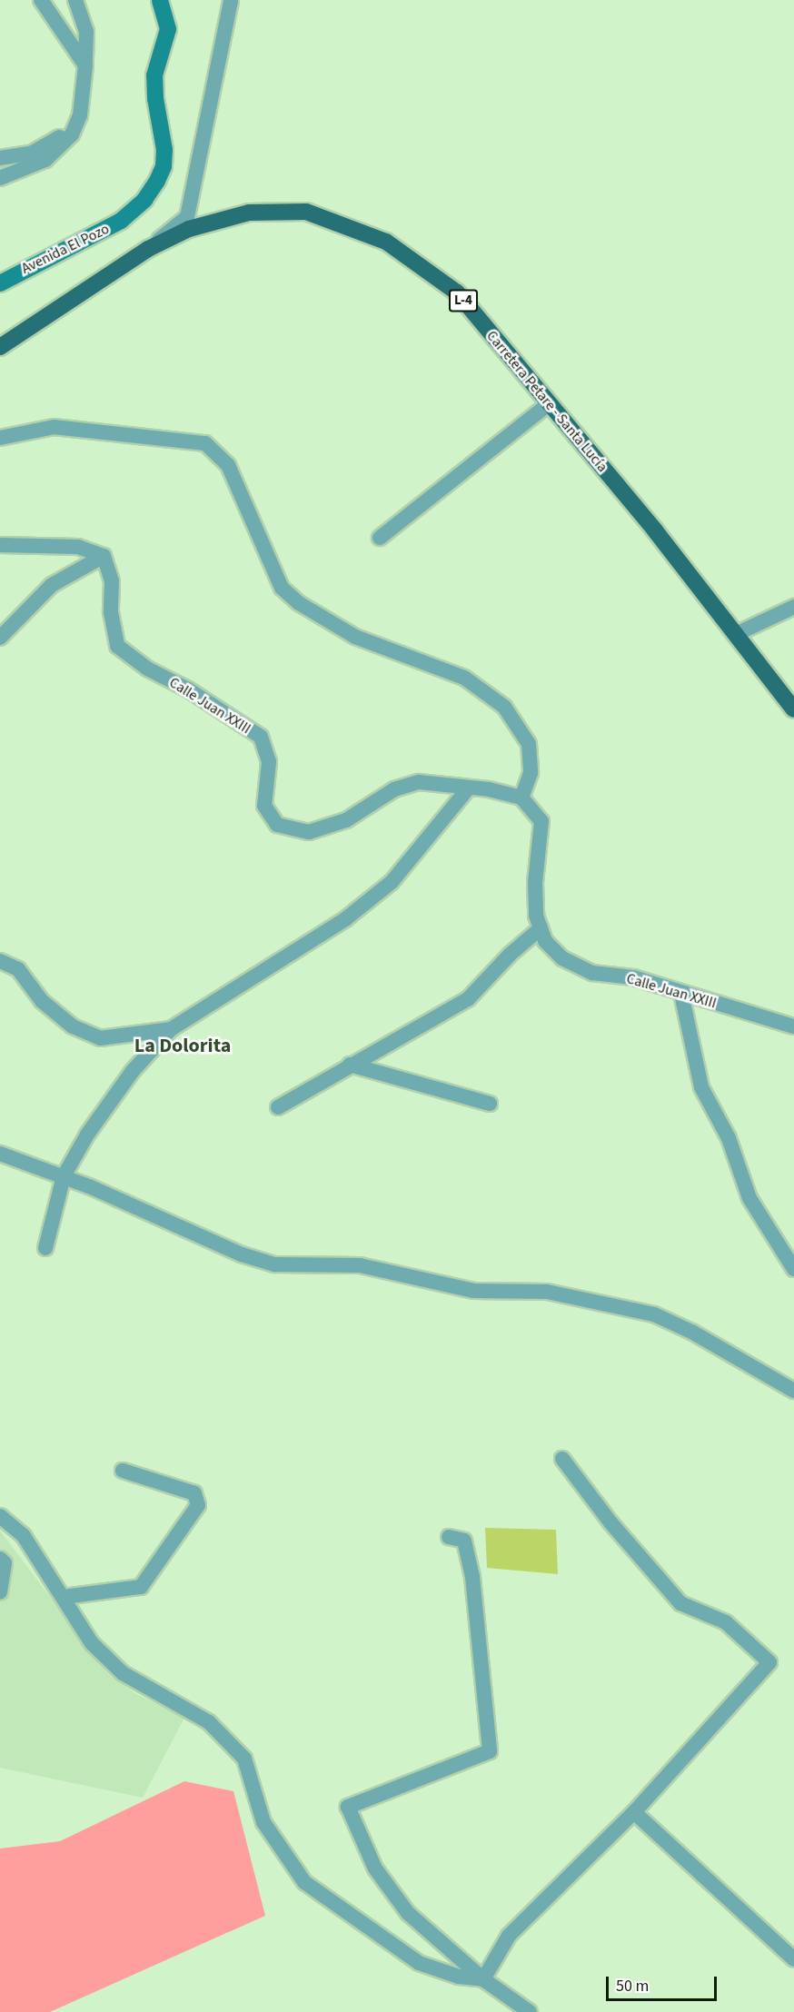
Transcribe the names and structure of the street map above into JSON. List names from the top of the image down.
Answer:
{
  "streets": {
    "main road": ["L-4", "Carretera Petare - Santa Lucía"],
    "street": ["Avenida El Pozo", "Calle Juan XXIII"]
  },
  "districts": ["La Dolorita"],
  "scale_bar": "50 m"
}
